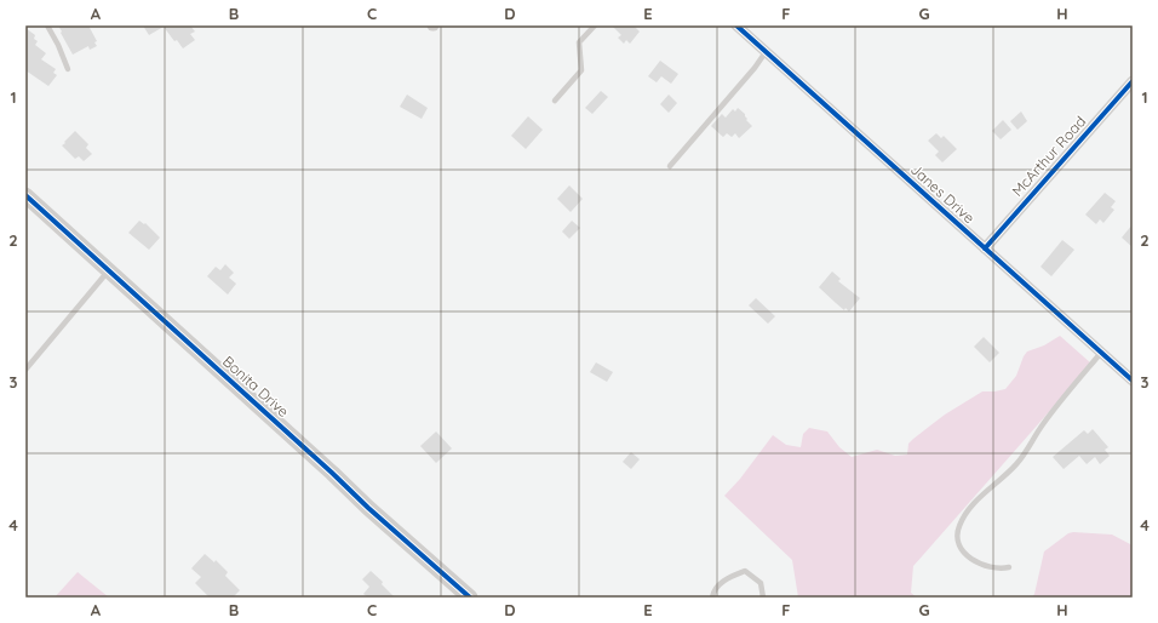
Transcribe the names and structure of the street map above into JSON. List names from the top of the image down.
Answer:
{
  "streets": {
    "street": ["McArthur Road", "Janes Drive", "Bonita Drive"]
  },
  "crossings": [
    ["McArthur Road", "Janes Drive"]
  ],
  "grid": {
    "columns": [
      "A",
      "B",
      "C",
      "D",
      "E",
      "F",
      "G",
      "H"
    ],
    "rows": [
      "1",
      "2",
      "3",
      "4"
    ]
  }
}
